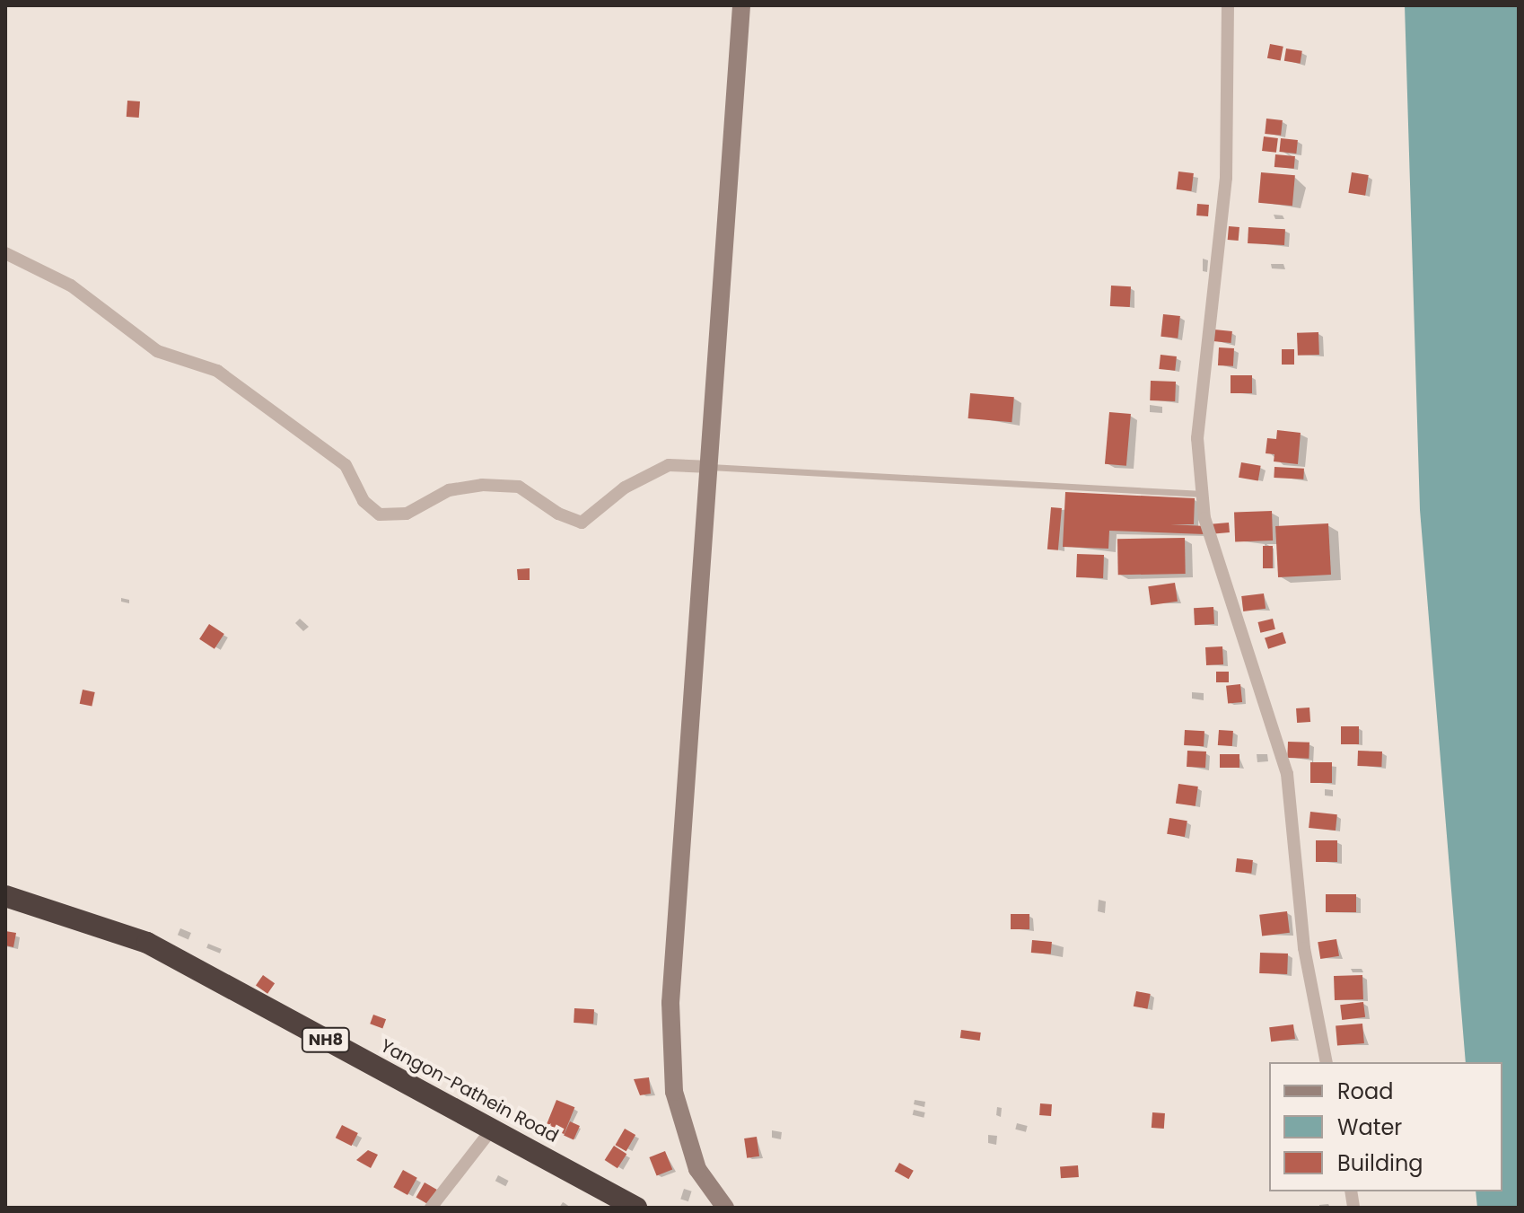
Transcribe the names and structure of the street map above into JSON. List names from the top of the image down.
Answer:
{
  "streets": {
    "highway": ["NH8", "Yangon-Pathein Road"]
  },
  "legend": ["Road", "Water", "Building"]
}
